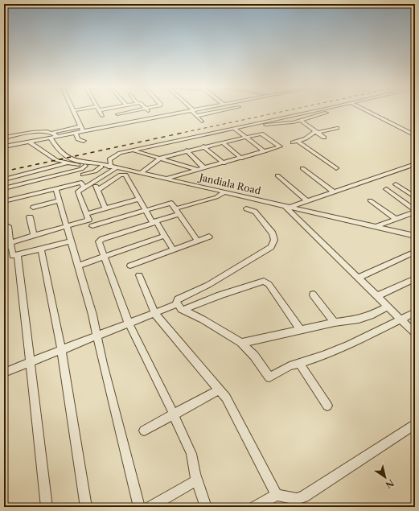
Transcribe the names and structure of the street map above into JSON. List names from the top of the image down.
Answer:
{
  "streets": {
    "street": ["Jandiala Road"]
  },
  "north": "bottom right"
}
